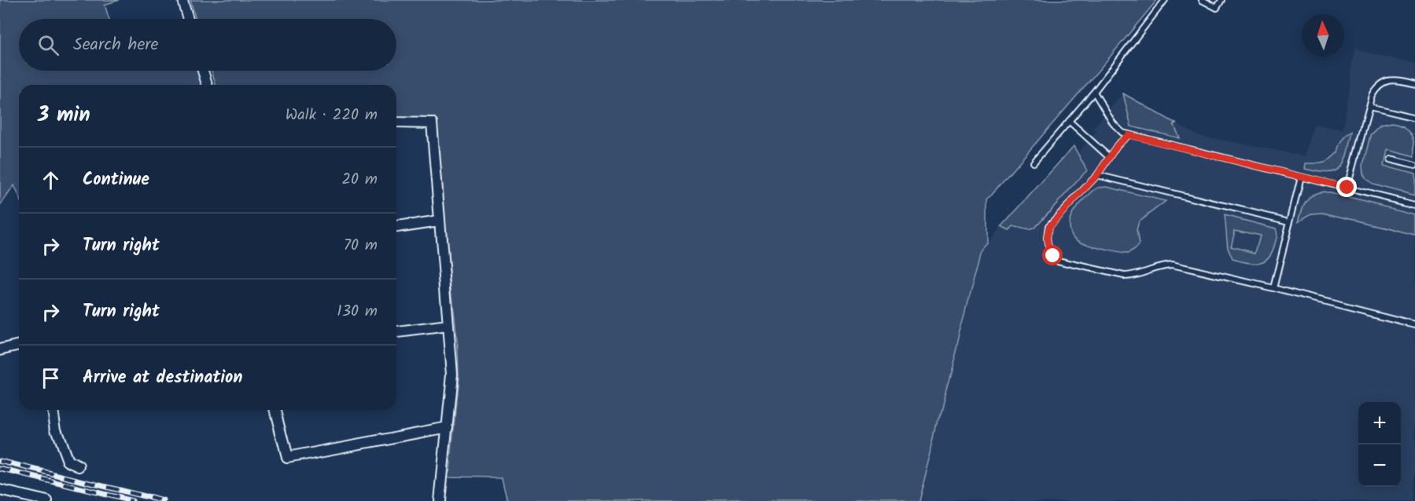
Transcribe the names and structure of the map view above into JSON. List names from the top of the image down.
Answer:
{
  "north": "top",
  "page": {
    "search": "Search here",
    "heading": ["3 min", "Walk · 220 m"],
    "list": [
      ["Continue", "20 m"],
      ["Turn right", "70 m"],
      ["Turn right", "130 m"],
      "Arrive at destination"
    ],
    "map_buttons": ["+", "−"]
  }
}
